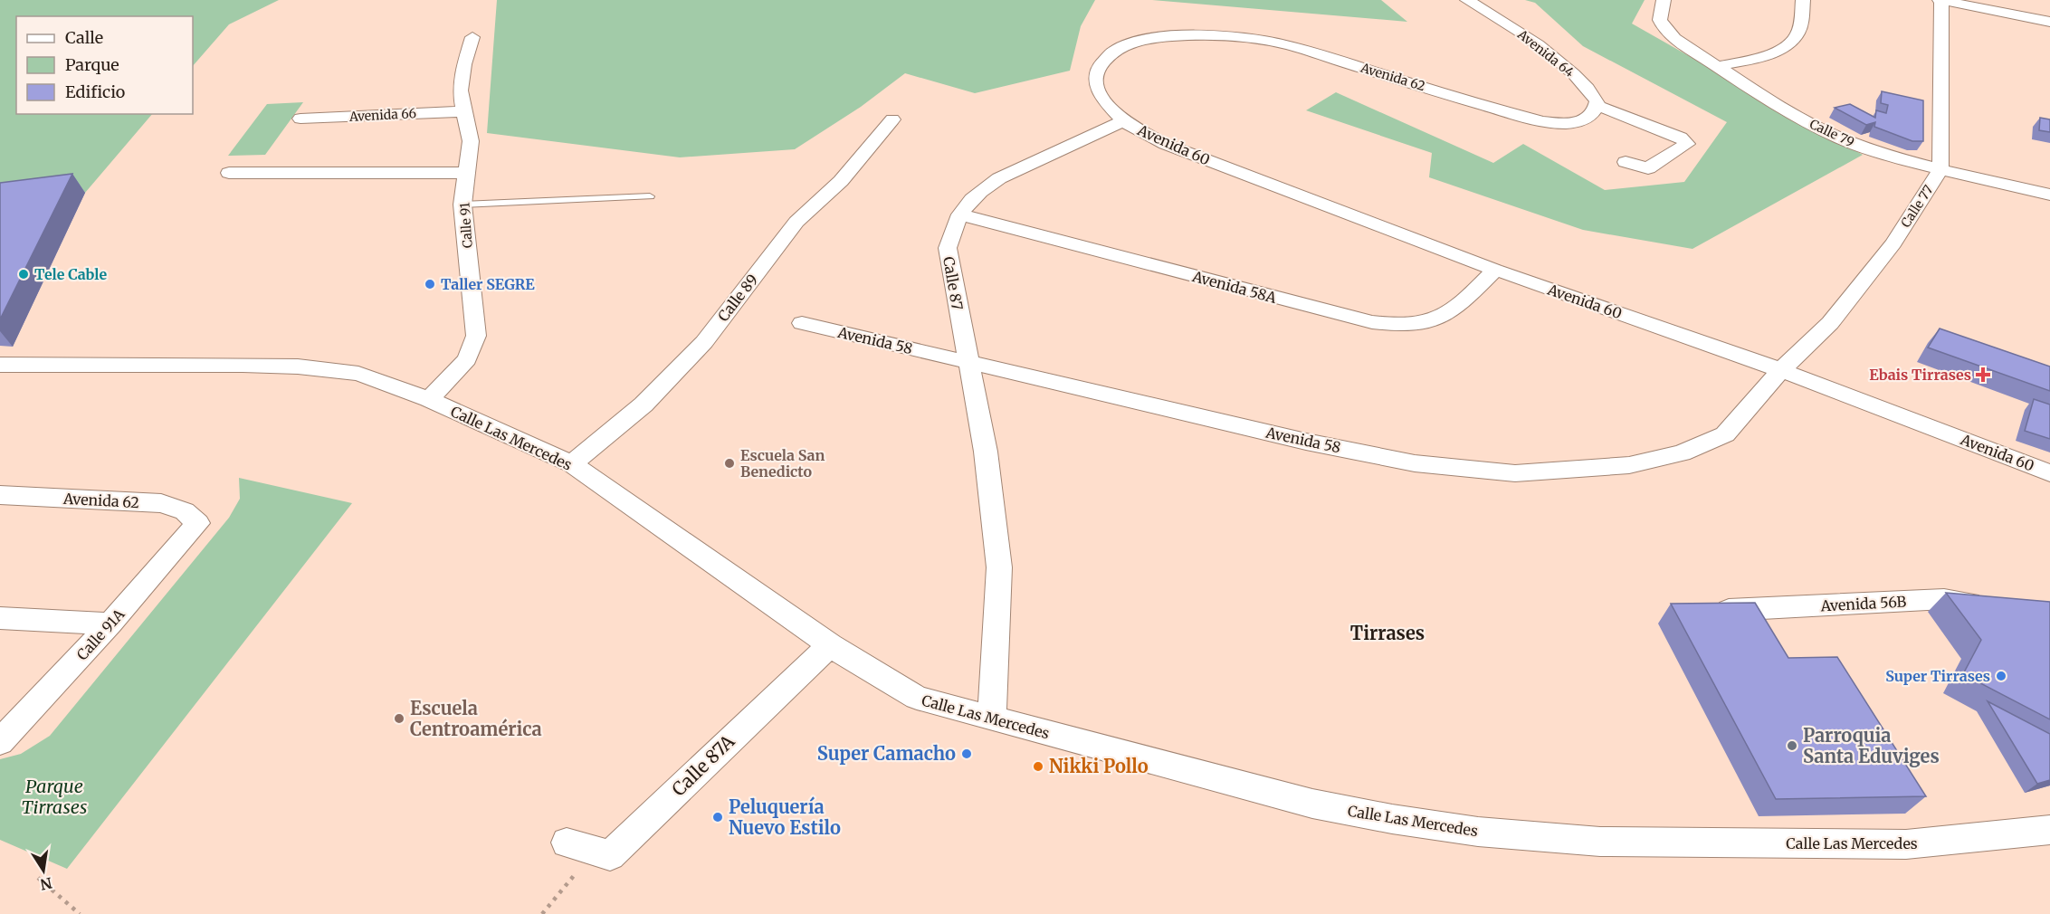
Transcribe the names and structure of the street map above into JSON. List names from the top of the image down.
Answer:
{
  "streets": {
    "street": [
      "Avenida 64",
      "Avenida 62",
      "Avenida 66",
      "Calle 79",
      "Avenida 60",
      "Calle 77",
      "Calle 91",
      "Calle 87",
      "Avenida 58A",
      "Calle 89",
      "Avenida 58",
      "Calle Las Mercedes",
      "Avenida 56B",
      "Calle 91A",
      "Calle 87A"
    ]
  },
  "crossings": [
    ["Avenida 64", "Avenida 62"],
    ["Avenida 62", "Avenida 60"],
    ["Avenida 62", "Calle 87"],
    ["Avenida 62", "Calle 91A"],
    ["Avenida 66", "Calle 91"],
    ["Calle 79", "Calle 77"],
    ["Avenida 60", "Calle 77"],
    ["Avenida 60", "Calle 87"],
    ["Avenida 60", "Avenida 58A"],
    ["Avenida 60", "Avenida 58"],
    ["Calle 77", "Avenida 58"],
    ["Calle 91", "Calle Las Mercedes"],
    ["Calle 87", "Avenida 58A"],
    ["Calle 87", "Avenida 58"],
    ["Calle 87", "Calle Las Mercedes"],
    ["Calle 89", "Calle Las Mercedes"],
    ["Calle Las Mercedes", "Calle 87A"]
  ],
  "districts": ["Tirrases"],
  "parks": ["Parque Tirrases"],
  "places": {
    "other": [
      "Tele Cable",
      "Taller SEGRE",
      "Escuela San Benedicto",
      "Super Tirrases",
      "Escuela Centroamérica",
      "Parroquia Santa Eduviges",
      "Super Camacho",
      "Nikki Pollo",
      "Peluquería Nuevo Estilo"
    ],
    "health": ["Ebais Tirrases"]
  },
  "legend": ["Calle", "Parque", "Edificio"],
  "north": "bottom"
}
